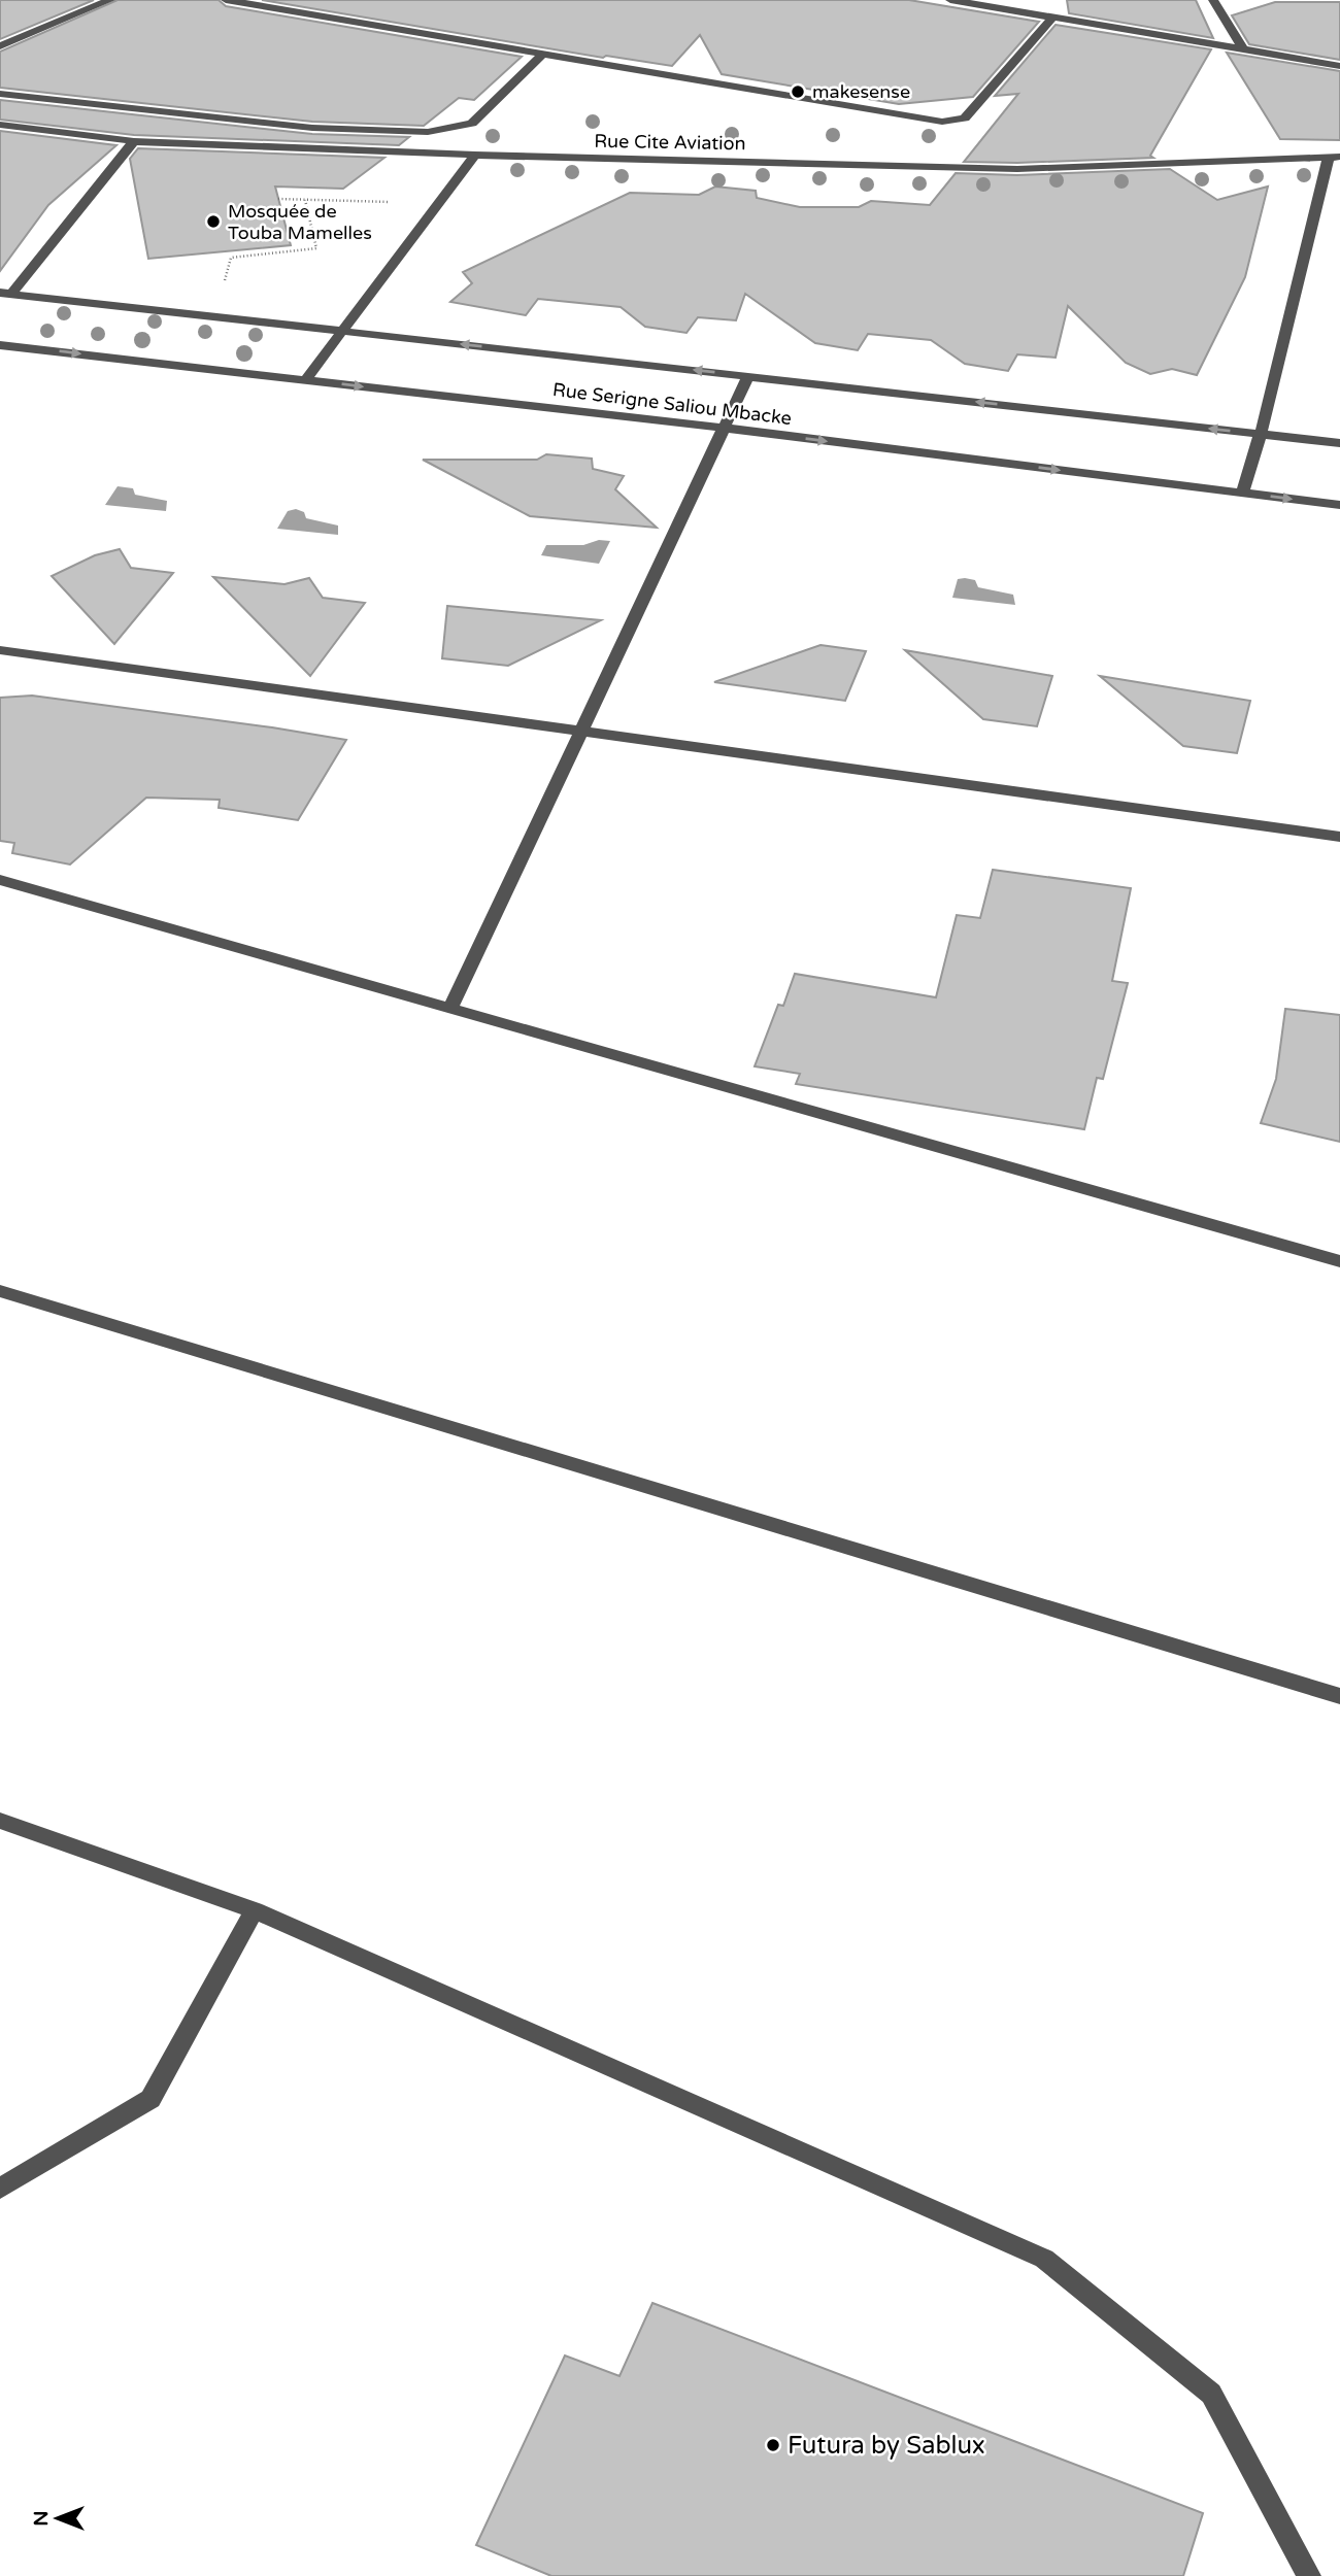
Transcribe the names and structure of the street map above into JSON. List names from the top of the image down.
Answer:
{
  "streets": {
    "street": ["Rue Cite Aviation", "Rue Serigne Saliou Mbacke"]
  },
  "places": ["makesense", "Mosquée de Touba Mamelles", "Futura by Sablux"],
  "north": "left"
}
